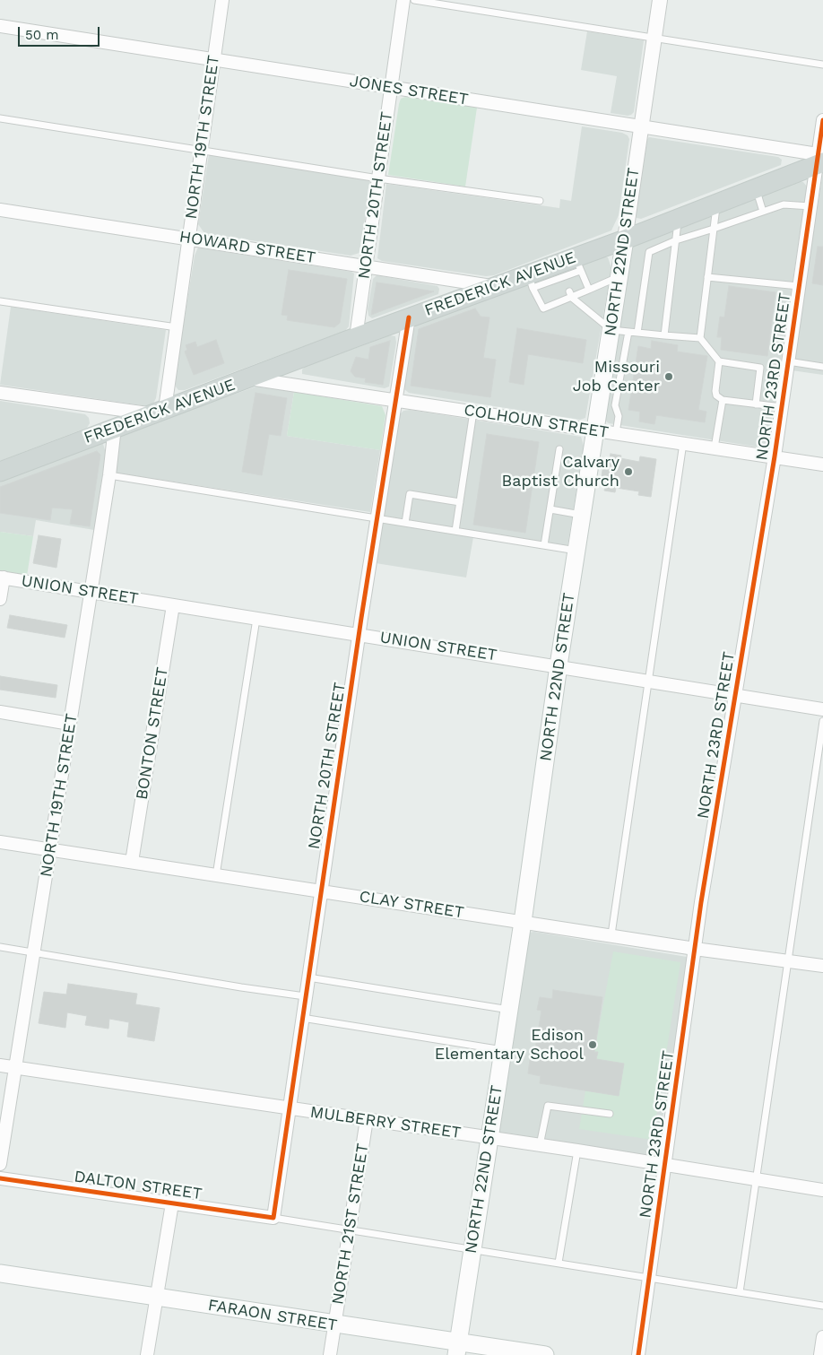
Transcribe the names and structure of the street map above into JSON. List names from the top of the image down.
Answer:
{
  "streets": {
    "main road": ["NORTH 22ND STREET", "FREDERICK AVENUE", "FARAON STREET"],
    "street": [
      "JONES STREET",
      "NORTH 19TH STREET",
      "NORTH 20TH STREET",
      "HOWARD STREET",
      "NORTH 23RD STREET",
      "COLHOUN STREET",
      "UNION STREET",
      "BONTON STREET",
      "CLAY STREET",
      "MULBERRY STREET",
      "DALTON STREET",
      "NORTH 21ST STREET"
    ]
  },
  "crossings": [
    ["JONES STREET", "NORTH 19TH STREET"],
    ["JONES STREET", "NORTH 20TH STREET"],
    ["JONES STREET", "NORTH 22ND STREET"],
    ["JONES STREET", "FREDERICK AVENUE"],
    ["JONES STREET", "NORTH 23RD STREET"],
    ["NORTH 19TH STREET", "HOWARD STREET"],
    ["NORTH 19TH STREET", "FREDERICK AVENUE"],
    ["NORTH 19TH STREET", "UNION STREET"],
    ["NORTH 19TH STREET", "CLAY STREET"],
    ["NORTH 19TH STREET", "MULBERRY STREET"],
    ["NORTH 20TH STREET", "HOWARD STREET"],
    ["NORTH 20TH STREET", "FREDERICK AVENUE"],
    ["NORTH 20TH STREET", "COLHOUN STREET"],
    ["NORTH 20TH STREET", "UNION STREET"],
    ["NORTH 20TH STREET", "CLAY STREET"],
    ["NORTH 20TH STREET", "MULBERRY STREET"],
    ["NORTH 20TH STREET", "DALTON STREET"],
    ["HOWARD STREET", "FREDERICK AVENUE"],
    ["NORTH 22ND STREET", "FREDERICK AVENUE"],
    ["NORTH 22ND STREET", "COLHOUN STREET"],
    ["NORTH 22ND STREET", "UNION STREET"],
    ["NORTH 22ND STREET", "CLAY STREET"],
    ["NORTH 22ND STREET", "MULBERRY STREET"],
    ["NORTH 22ND STREET", "FARAON STREET"],
    ["FREDERICK AVENUE", "NORTH 23RD STREET"],
    ["FREDERICK AVENUE", "COLHOUN STREET"],
    ["NORTH 23RD STREET", "COLHOUN STREET"],
    ["NORTH 23RD STREET", "UNION STREET"],
    ["NORTH 23RD STREET", "CLAY STREET"],
    ["NORTH 23RD STREET", "MULBERRY STREET"],
    ["UNION STREET", "BONTON STREET"],
    ["BONTON STREET", "CLAY STREET"],
    ["MULBERRY STREET", "NORTH 21ST STREET"],
    ["NORTH 21ST STREET", "FARAON STREET"]
  ],
  "places": ["Missouri Job Center", "Calvary Baptist Church", "Edison Elementary School"],
  "scale_bar": "50 m"
}
